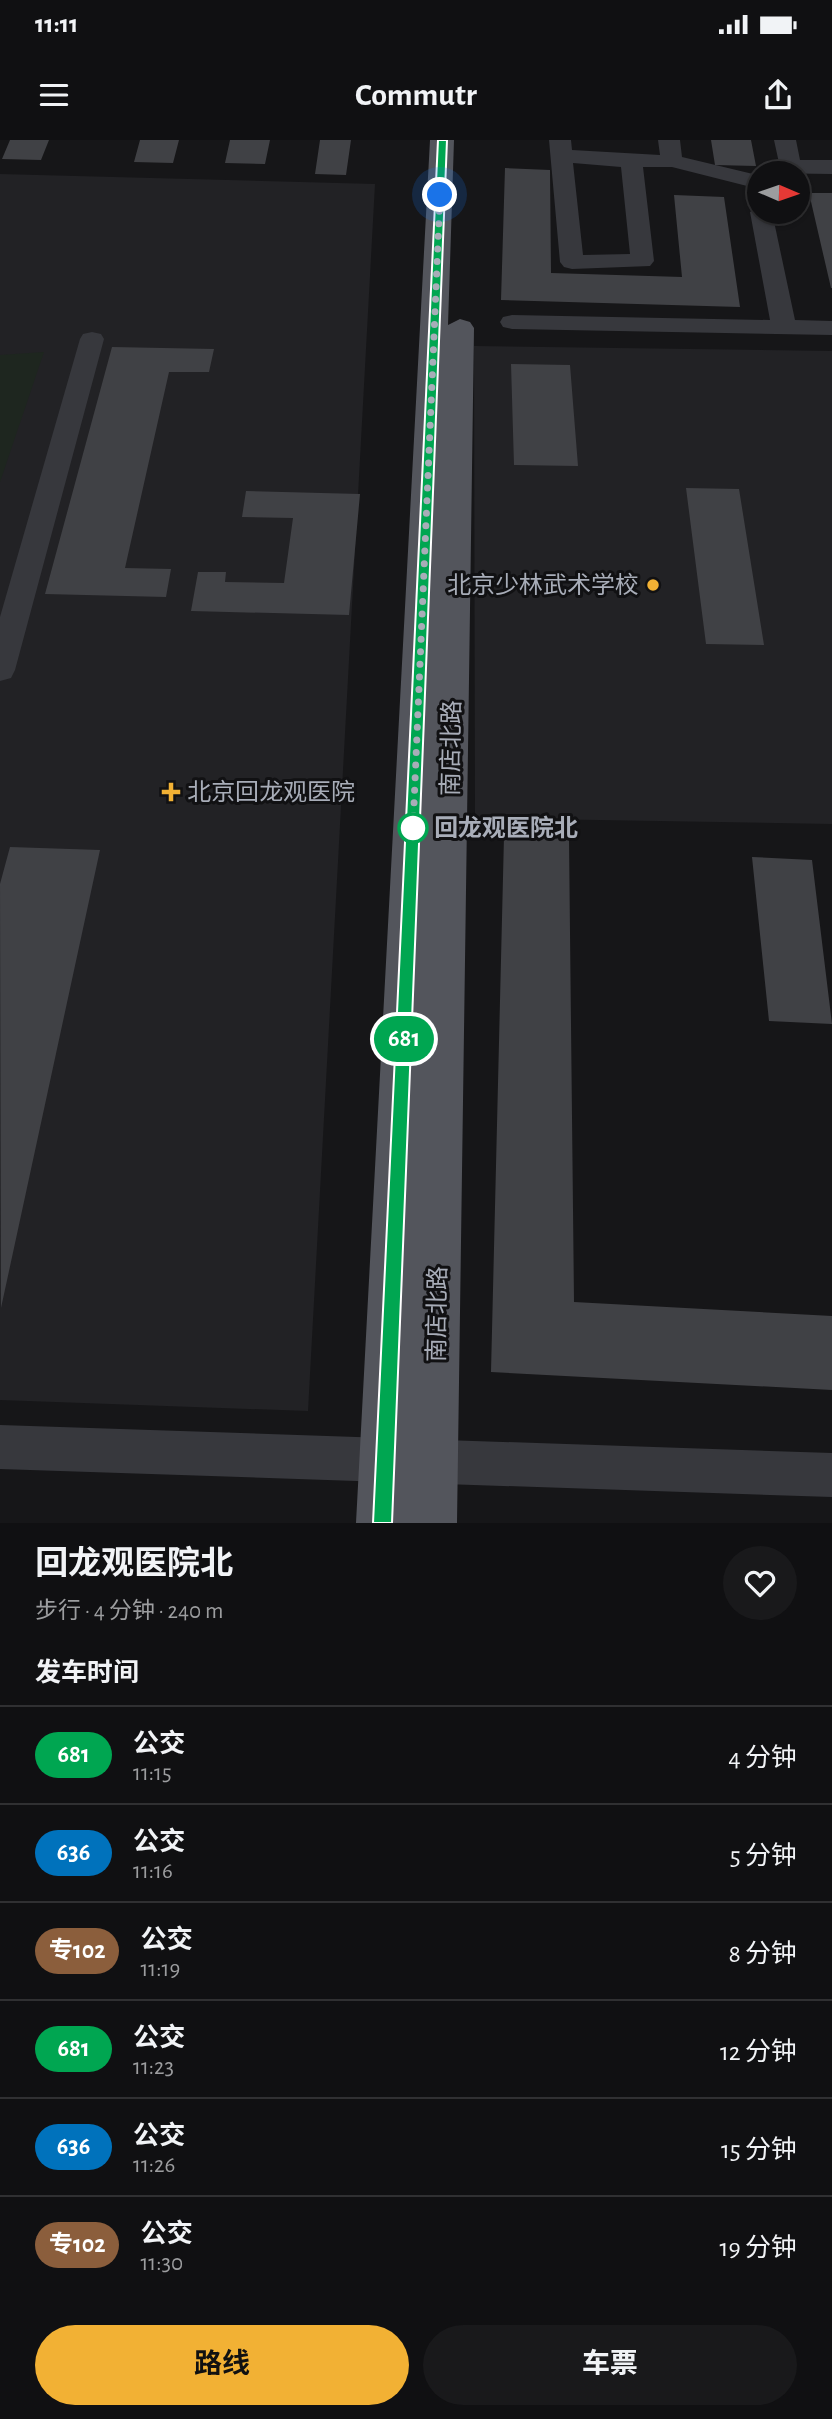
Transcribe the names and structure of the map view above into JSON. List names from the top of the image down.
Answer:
{
  "streets": {
    "main road": ["南店北路"]
  },
  "places": {
    "other": ["北京少林武术学校", "回龙观医院北"],
    "health": ["北京回龙观医院"]
  },
  "lines": ["bus line 681"],
  "north": "right",
  "page": {
    "status": "11:11",
    "header": "Commutr",
    "on_map": "681",
    "heading": [
      ["回龙观医院北", "步行 · 4 分钟 · 240 m"],
      "发车时间"
    ],
    "list": [
      {
        "mark": "681",
        "name": "公交",
        "note": "11:15",
        "value": "4 分钟"
      },
      {
        "mark": "636",
        "name": "公交",
        "note": "11:16",
        "value": "5 分钟"
      },
      {
        "mark": "专102",
        "name": "公交",
        "note": "11:19",
        "value": "8 分钟"
      },
      {
        "mark": "681",
        "name": "公交",
        "note": "11:23",
        "value": "12 分钟"
      },
      {
        "mark": "636",
        "name": "公交",
        "note": "11:26",
        "value": "15 分钟"
      },
      {
        "mark": "专102",
        "name": "公交",
        "note": "11:30",
        "value": "19 分钟"
      }
    ],
    "buttons": ["路线", "车票"]
  }
}
